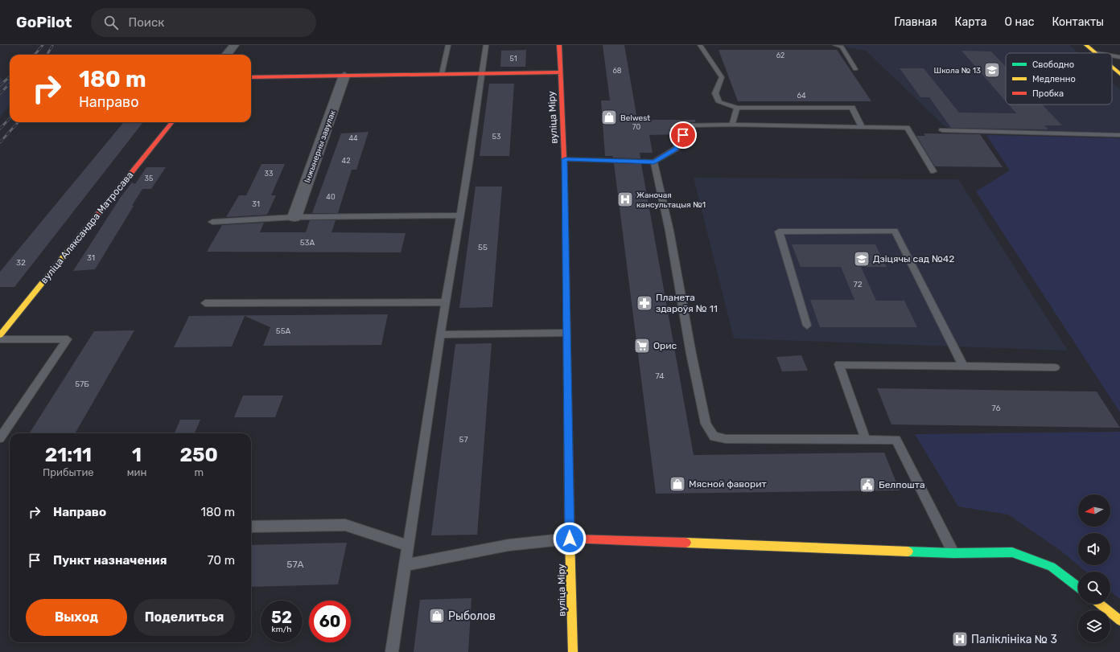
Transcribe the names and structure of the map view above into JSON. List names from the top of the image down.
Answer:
{
  "streets": {
    "main road": ["вуліца Міру", "вуліца Аляксандра Матросава"],
    "street": ["Інжынерны завулак"]
  },
  "places": {
    "school or university": ["Школа № 13", "Дзіцячы сад №42"],
    "shop": ["Belwest", "Мясной фаворит", "Рыболов"],
    "hospital": ["Жаночая кансультацыя №1", "Паліклініка № 3"],
    "pharmacy": ["Планета здароўя № 11"],
    "supermarket": ["Орис"],
    "public building": ["Белпошта"]
  },
  "house_numbers": [
    "62",
    "51",
    "68",
    "64",
    "70",
    "53",
    "44",
    "42",
    "33",
    "35",
    "40",
    "31",
    "53А",
    "55",
    "31",
    "32",
    "72",
    "55А",
    "74",
    "57Б",
    "76",
    "57",
    "57А"
  ],
  "legend": ["Свободно", "Медленно", "Пробка"],
  "north": "left",
  "page": {
    "header": "GoPilot",
    "search": "Поиск",
    "nav": [
      "Главная",
      "Карта",
      "О нас",
      "Контакты"
    ],
    "turn": ["180 m", "Направо"],
    "eta": [
      "21:11",
      "Прибытие",
      "1",
      "мин",
      "250",
      "m"
    ],
    "list": [
      {
        "name": "Направо",
        "value": "180 m"
      },
      {
        "name": "Пункт назначения",
        "value": "70 m"
      }
    ],
    "buttons": ["Выход", "Поделиться"],
    "speed": "52 km/h",
    "limit": "60"
  }
}
